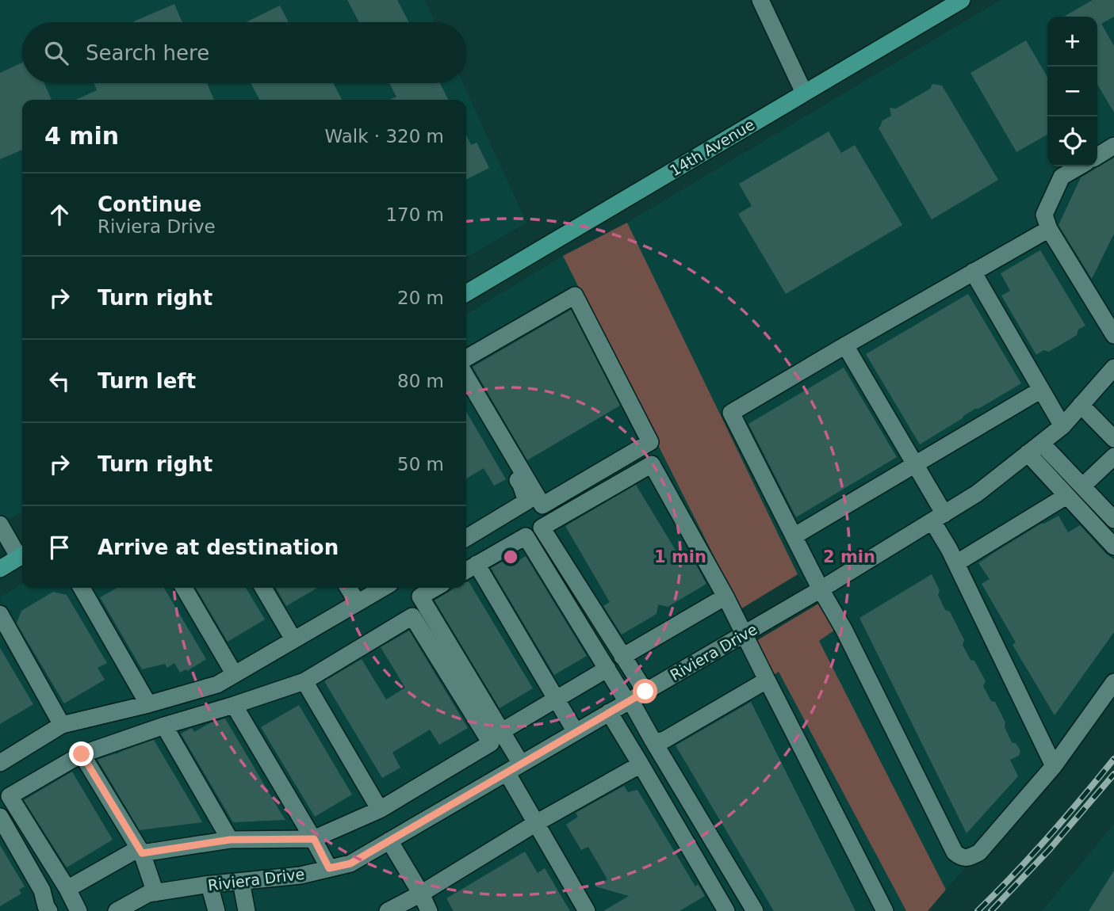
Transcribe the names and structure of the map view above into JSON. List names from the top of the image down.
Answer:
{
  "streets": {
    "main road": ["14th Avenue"],
    "street": ["Riviera Drive"]
  },
  "page": {
    "map_buttons": ["+", "−"],
    "search": "Search here",
    "heading": ["4 min", "Walk · 320 m"],
    "list": [
      ["Continue", "Riviera Drive", "170 m"],
      ["Turn right", "20 m"],
      ["Turn left", "80 m"],
      ["Turn right", "50 m"],
      "Arrive at destination"
    ]
  },
  "rings": ["1 min", "2 min"]
}
